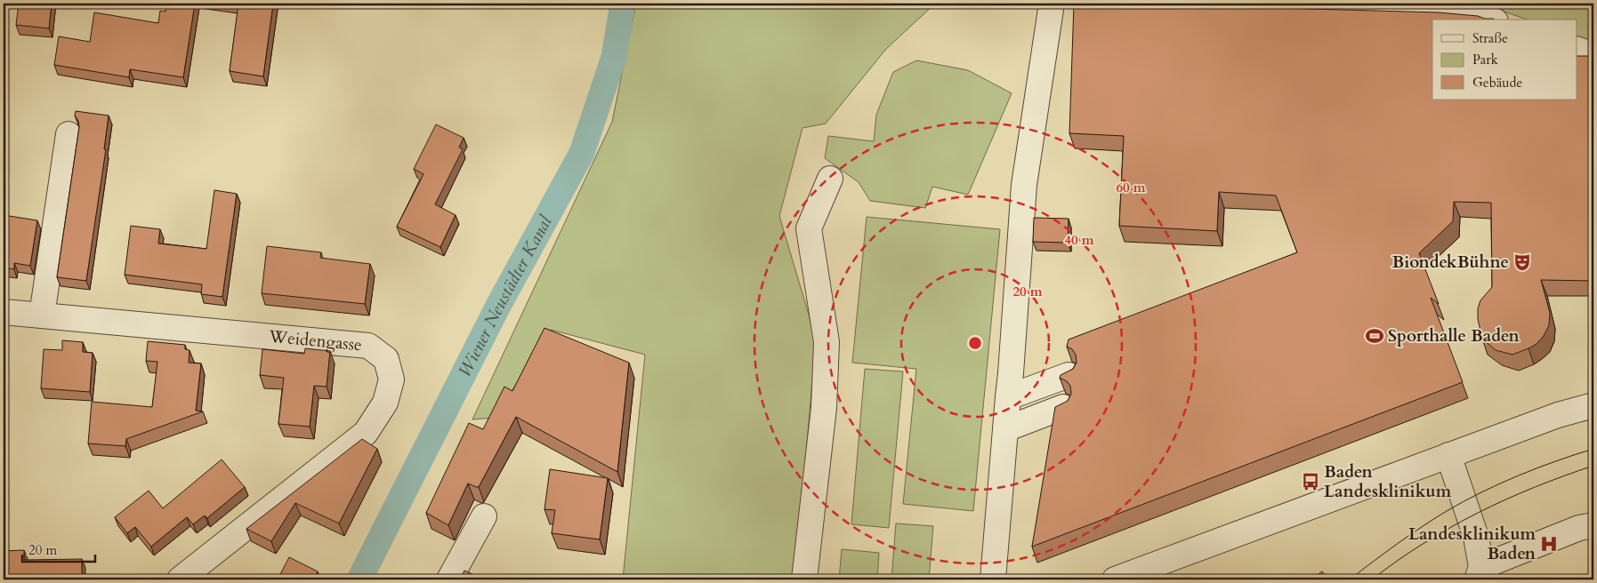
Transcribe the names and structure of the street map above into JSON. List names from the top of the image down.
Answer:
{
  "streets": {
    "street": ["Weidengasse"]
  },
  "water": ["Wiener Neustädter Kanal"],
  "places": {
    "theatre": ["BiondekBühne"],
    "sports": ["Sporthalle Baden"],
    "bus stop": ["Baden Landesklinikum"],
    "hospital": ["Landesklinikum Baden"]
  },
  "legend": ["Straße", "Park", "Gebäude"],
  "scale_bar": "20 m",
  "rings": ["60 m", "40 m", "20 m"]
}
